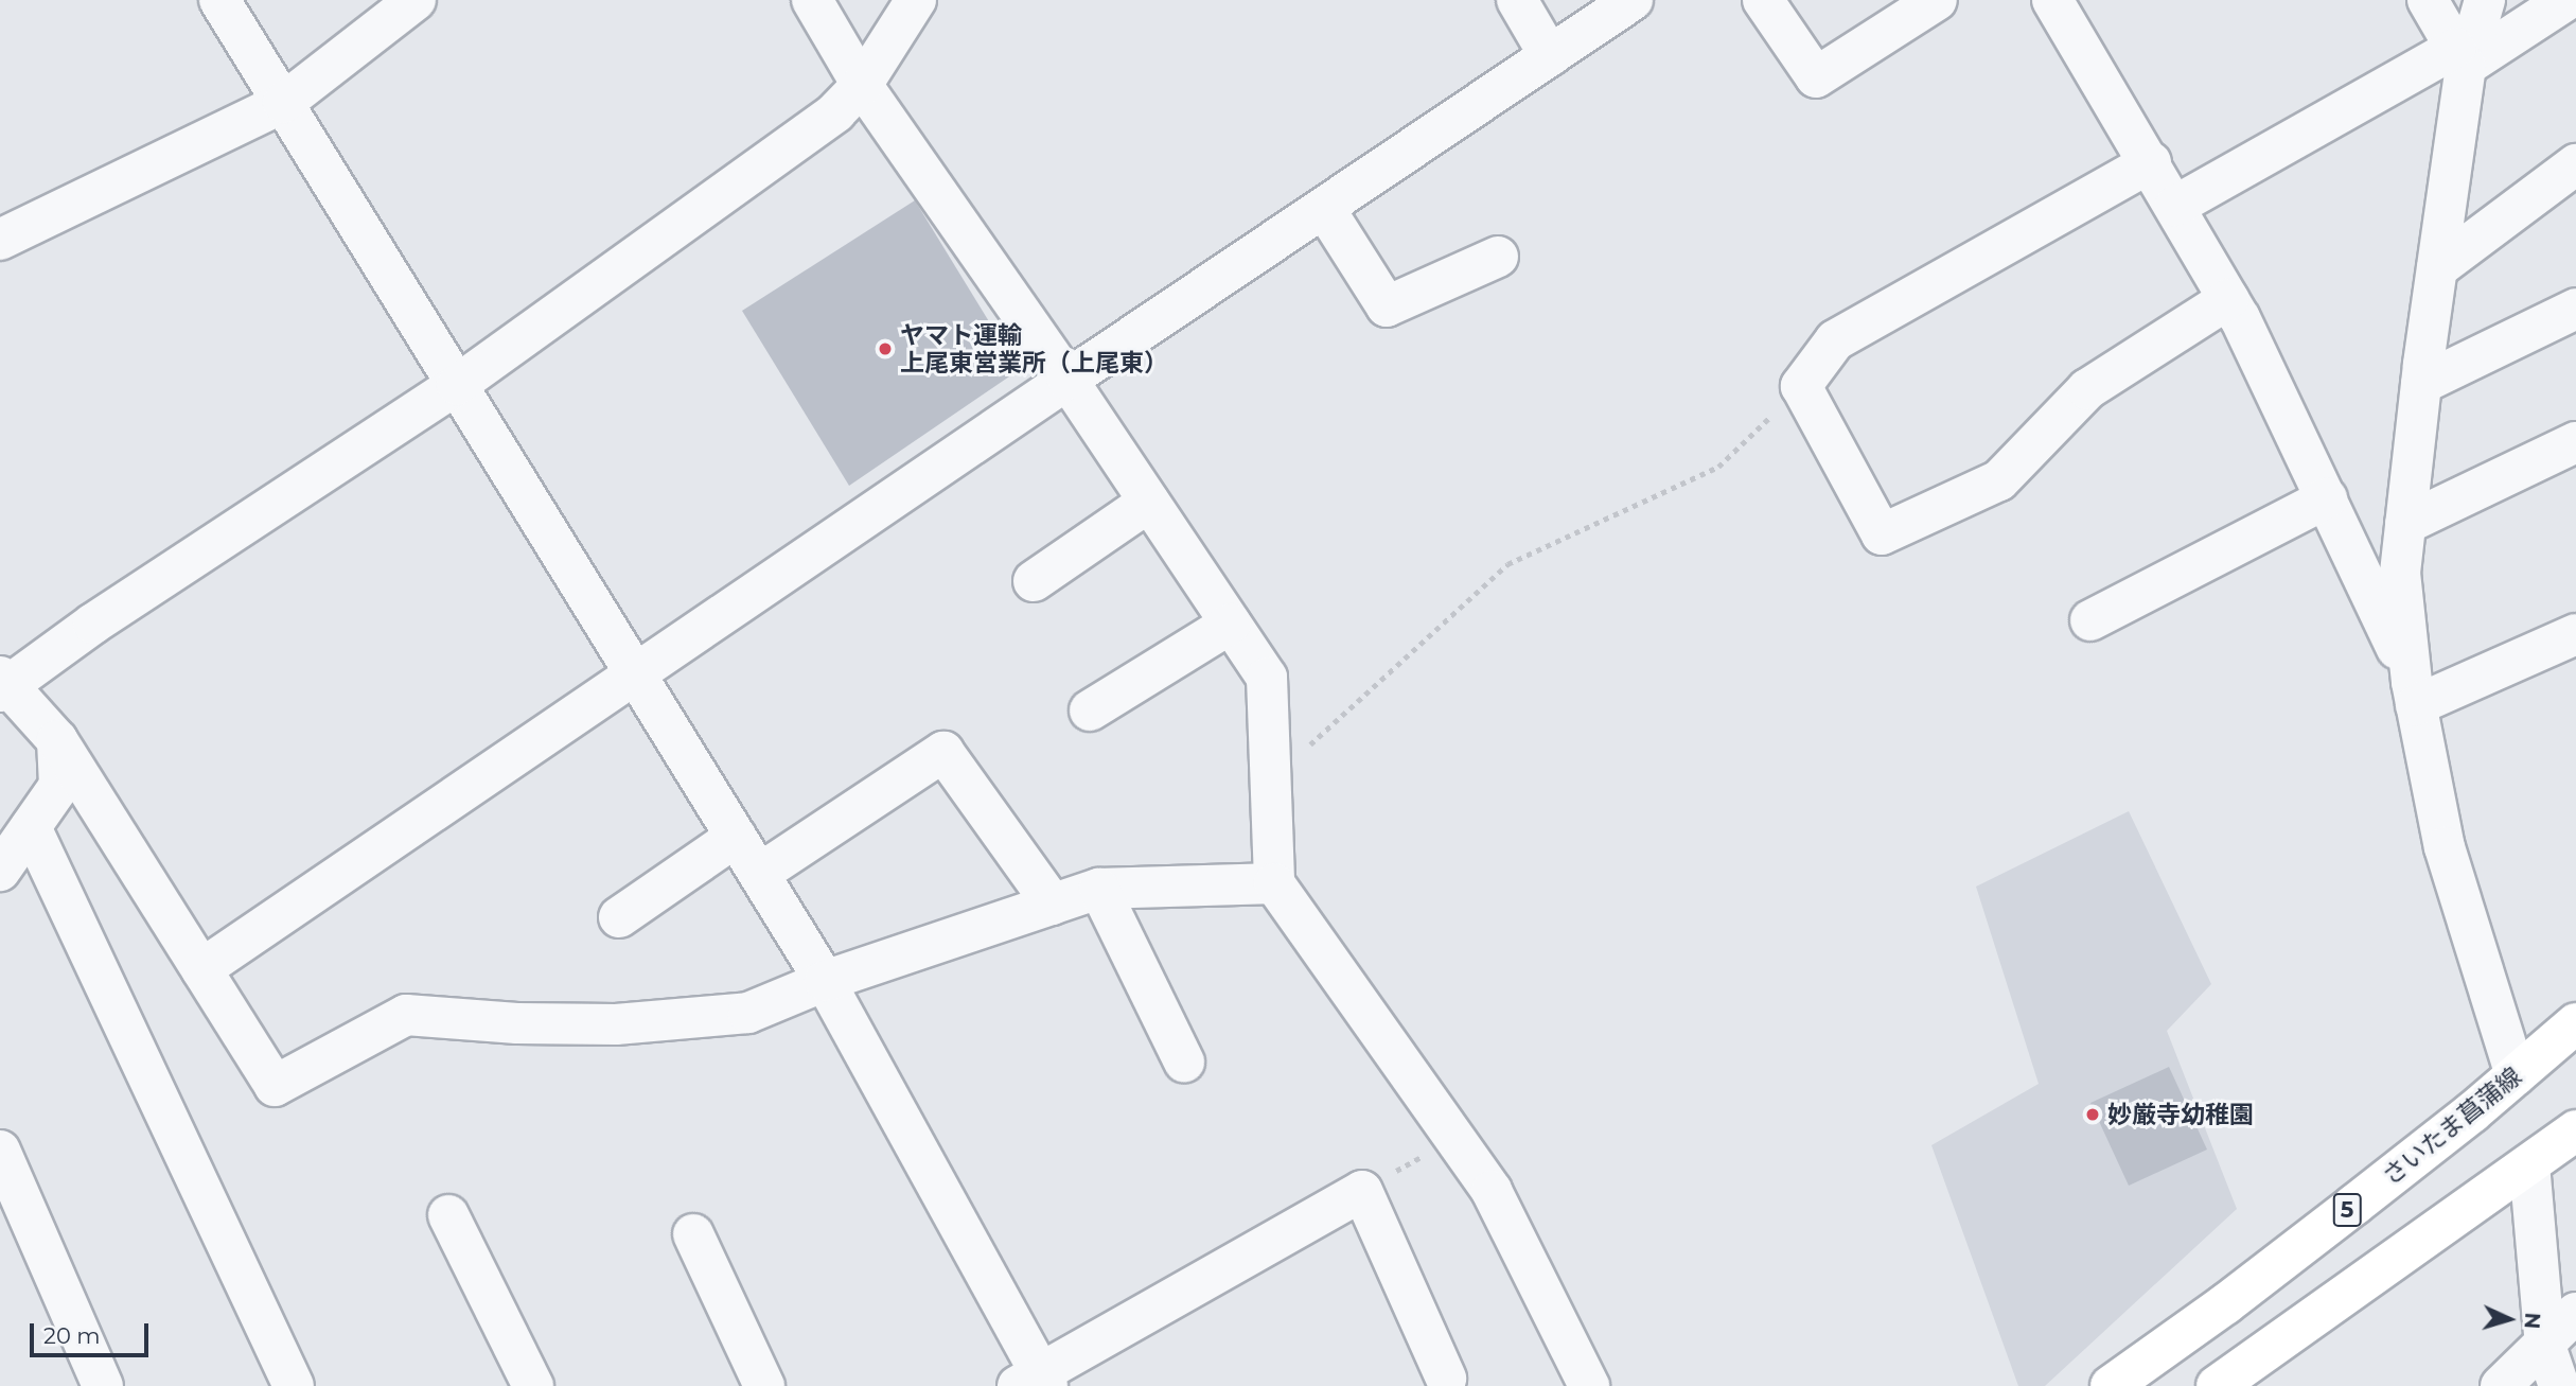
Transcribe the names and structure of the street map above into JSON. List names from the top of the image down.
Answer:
{
  "streets": {
    "main road": ["さいたま菖蒲線", "5"]
  },
  "places": ["ヤマト運輸 上尾東営業所（上尾東）", "妙厳寺幼稚園"],
  "scale_bar": "20 m",
  "north": "right"
}
